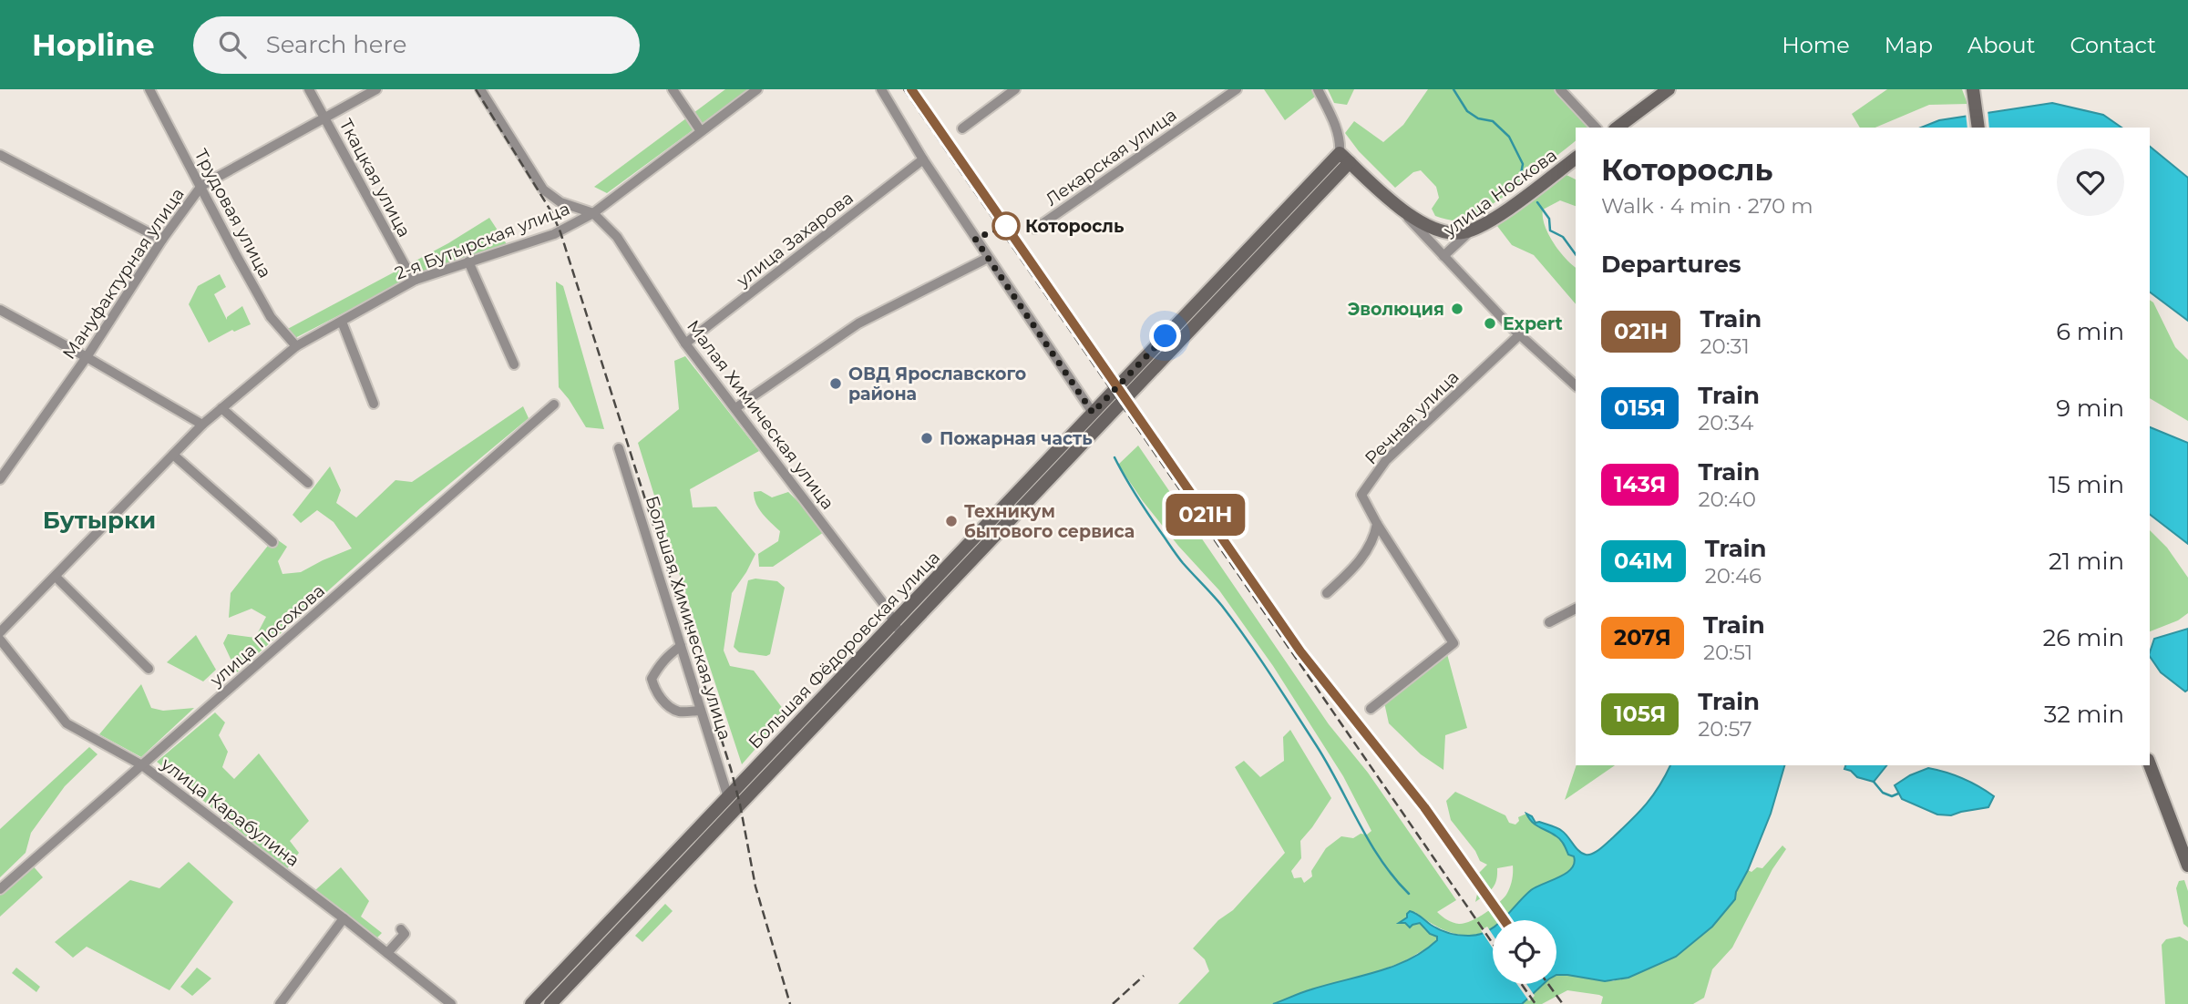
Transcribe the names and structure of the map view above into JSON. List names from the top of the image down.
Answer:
{
  "streets": {
    "main road": ["улица Носкова", "Большая Фёдоровская улица"],
    "street": [
      "Лекарская улица",
      "Ткацкая улица",
      "Трудовая улица",
      "улица Захарова",
      "2-я Бутырская улица",
      "Мануфактурная улица",
      "Малая Химическая улица",
      "Речная улица",
      "Большая Химическая улица",
      "улица Посохова",
      "улица Карабулина"
    ]
  },
  "crossings": [
    ["Ткацкая улица", "2-я Бутырская улица"],
    ["Ткацкая улица", "Мануфактурная улица"],
    ["Трудовая улица", "2-я Бутырская улица"],
    ["Трудовая улица", "Мануфактурная улица"],
    ["улица Захарова", "Малая Химическая улица"],
    ["2-я Бутырская улица", "Малая Химическая улица"],
    ["Малая Химическая улица", "Большая Фёдоровская улица"],
    ["Большая Химическая улица", "Большая Фёдоровская улица"],
    ["улица Посохова", "улица Карабулина"]
  ],
  "districts": ["Бутырки"],
  "places": [
    "Которосль",
    "Эволюция",
    "Expert",
    "ОВД Ярославского района",
    "Пожарная часть",
    "Техникум бытового сервиса"
  ],
  "page": {
    "header": "Hopline",
    "search": "Search here",
    "nav": [
      "Home",
      "Map",
      "About",
      "Contact"
    ],
    "on_map": "021Н",
    "heading": [
      ["Которосль", "Walk · 4 min · 270 m"],
      "Departures"
    ],
    "list": [
      {
        "mark": "021Н",
        "name": "Train",
        "note": "20:31",
        "value": "6 min"
      },
      {
        "mark": "015Я",
        "name": "Train",
        "note": "20:34",
        "value": "9 min"
      },
      {
        "mark": "143Я",
        "name": "Train",
        "note": "20:40",
        "value": "15 min"
      },
      {
        "mark": "041М",
        "name": "Train",
        "note": "20:46",
        "value": "21 min"
      },
      {
        "mark": "207Я",
        "name": "Train",
        "note": "20:51",
        "value": "26 min"
      },
      {
        "mark": "105Я",
        "name": "Train",
        "note": "20:57",
        "value": "32 min"
      }
    ]
  }
}
